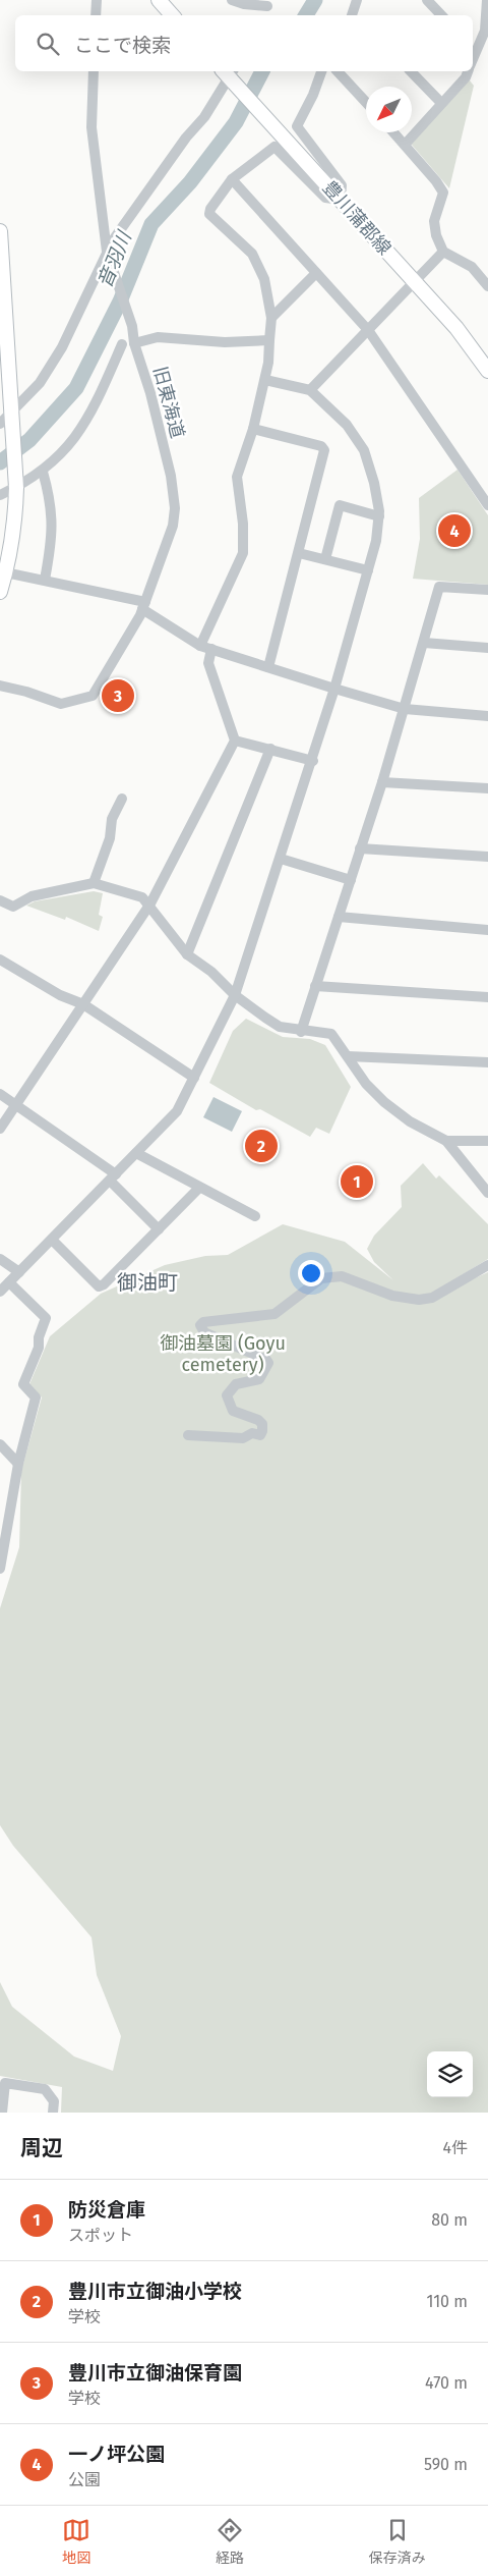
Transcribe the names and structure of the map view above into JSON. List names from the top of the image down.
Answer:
{
  "streets": {
    "main road": ["豊川蒲郡線"],
    "street": ["旧東海道"]
  },
  "districts": ["御油町"],
  "water": ["音羽川"],
  "parks": ["御油墓園 (Goyu cemetery)"],
  "north": "bottom left",
  "page": {
    "search": "ここで検索",
    "pins": [
      "4",
      "3",
      "2",
      "1"
    ],
    "heading": ["周辺", "4件"],
    "list": [
      {
        "mark": "1",
        "name": "防災倉庫",
        "note": "スポット",
        "value": "80 m"
      },
      {
        "mark": "2",
        "name": "豊川市立御油小学校",
        "note": "学校",
        "value": "110 m"
      },
      {
        "mark": "3",
        "name": "豊川市立御油保育園",
        "note": "学校",
        "value": "470 m"
      },
      {
        "mark": "4",
        "name": "一ノ坪公園",
        "note": "公園",
        "value": "590 m"
      }
    ],
    "nav": ["地図", "経路", "保存済み"]
  }
}
